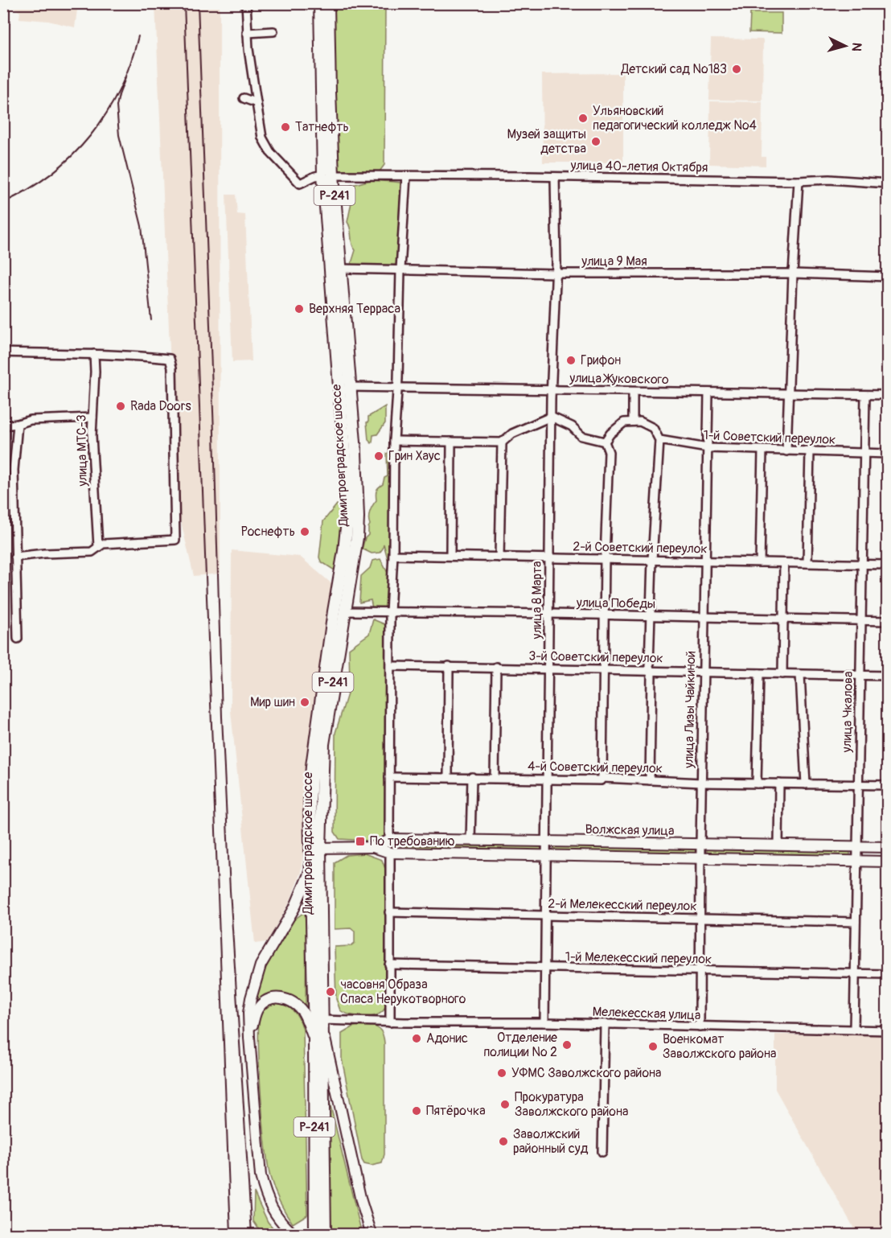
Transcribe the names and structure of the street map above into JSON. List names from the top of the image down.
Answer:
{
  "streets": {
    "highway": ["Р-241", "Димитровградское шоссе"],
    "main road": ["Волжская улица"],
    "street": [
      "улица 40-летия Октября",
      "улица 9 Мая",
      "улица Жуковского",
      "1-й Советский переулок",
      "улица МТС-3",
      "2-й Советский переулок",
      "улица 8 Марта",
      "улица Победы",
      "3-й Советский переулок",
      "улица Лизы Чайкиной",
      "улица Чкалова",
      "4-й Советский переулок",
      "2-й Мелекесский переулок",
      "1-й Мелекесский переулок",
      "Мелекесская улица"
    ]
  },
  "crossings": [
    ["улица 40-летия Октября", "Димитровградское шоссе"],
    ["улица 40-летия Октября", "улица 8 Марта"],
    ["Р-241", "Димитровградское шоссе"],
    ["Р-241", "Мелекесская улица"],
    ["улица 9 Мая", "Димитровградское шоссе"],
    ["улица 9 Мая", "улица 8 Марта"],
    ["улица Жуковского", "Димитровградское шоссе"],
    ["улица Жуковского", "улица 8 Марта"],
    ["улица Жуковского", "улица Лизы Чайкиной"],
    ["улица Жуковского", "улица Чкалова"],
    ["1-й Советский переулок", "улица Лизы Чайкиной"],
    ["1-й Советский переулок", "улица Чкалова"],
    ["Димитровградское шоссе", "улица Победы"],
    ["Димитровградское шоссе", "Волжская улица"],
    ["Димитровградское шоссе", "Мелекесская улица"],
    ["2-й Советский переулок", "улица 8 Марта"],
    ["2-й Советский переулок", "улица Лизы Чайкиной"],
    ["2-й Советский переулок", "улица Чкалова"],
    ["улица 8 Марта", "улица Победы"],
    ["улица 8 Марта", "3-й Советский переулок"],
    ["улица 8 Марта", "4-й Советский переулок"],
    ["улица 8 Марта", "Волжская улица"],
    ["улица 8 Марта", "2-й Мелекесский переулок"],
    ["улица 8 Марта", "1-й Мелекесский переулок"],
    ["улица 8 Марта", "Мелекесская улица"],
    ["улица Победы", "улица Лизы Чайкиной"],
    ["улица Победы", "улица Чкалова"],
    ["3-й Советский переулок", "улица Лизы Чайкиной"],
    ["3-й Советский переулок", "улица Чкалова"],
    ["улица Лизы Чайкиной", "4-й Советский переулок"],
    ["улица Лизы Чайкиной", "Волжская улица"],
    ["улица Лизы Чайкиной", "2-й Мелекесский переулок"],
    ["улица Лизы Чайкиной", "1-й Мелекесский переулок"],
    ["улица Лизы Чайкиной", "Мелекесская улица"],
    ["улица Чкалова", "4-й Советский переулок"],
    ["улица Чкалова", "Волжская улица"],
    ["улица Чкалова", "2-й Мелекесский переулок"],
    ["улица Чкалова", "1-й Мелекесский переулок"],
    ["улица Чкалова", "Мелекесская улица"]
  ],
  "places": {
    "other": [
      "Детский сад №183",
      "Ульяновский педагогический колледж №4",
      "Татнефть",
      "Музей защиты детства",
      "Верхняя Терраса",
      "Грифон",
      "Rada Doors",
      "Грин Хаус",
      "Роснефть",
      "Мир шин",
      "часовня Образа Спаса Нерукотворного",
      "Адонис",
      "Отделение полиции № 2",
      "Военкомат Заволжского района",
      "УФМС Заволжского района",
      "Прокуратура Заволжского района",
      "Пятёрочка",
      "Заволжский районный суд"
    ],
    "transit": ["По требованию"]
  },
  "north": "right"
}
